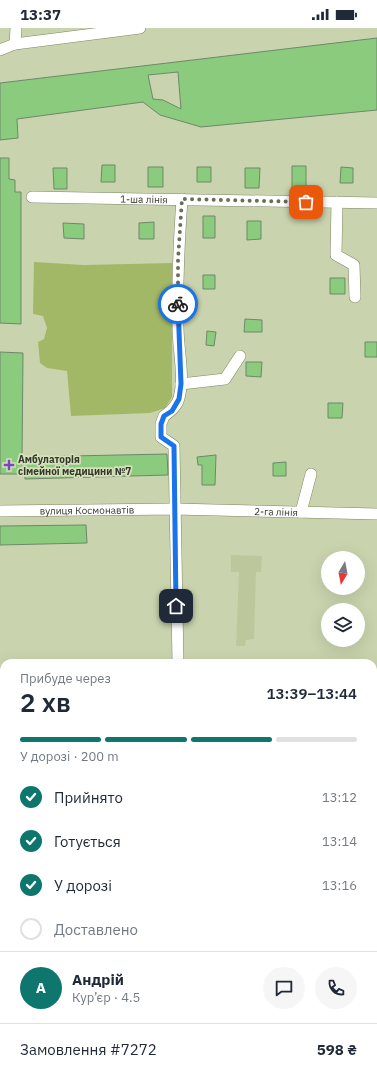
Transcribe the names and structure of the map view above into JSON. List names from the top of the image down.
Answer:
{
  "streets": {
    "street": ["1-ша лінія", "вулиця Космонавтів", "2-га лінія"]
  },
  "crossings": [
    ["вулиця Космонавтів", "2-га лінія"]
  ],
  "places": {
    "health": ["Амбулаторія сімейної медицини №7"]
  },
  "north": "bottom",
  "page": {
    "status": "13:37",
    "heading": ["2 хв", "Прибуде через", "13:39–13:44"],
    "panel": [
      "Андрій",
      "Кур’єр · 4.5",
      "Замовлення #7272",
      "598 ₴"
    ],
    "bar": "У дорозі · 200 m",
    "list": [
      ["Прийнято", "13:12"],
      ["Готується", "13:14"],
      ["У дорозі", "13:16"],
      "Доставлено"
    ],
    "round": "А"
  }
}
